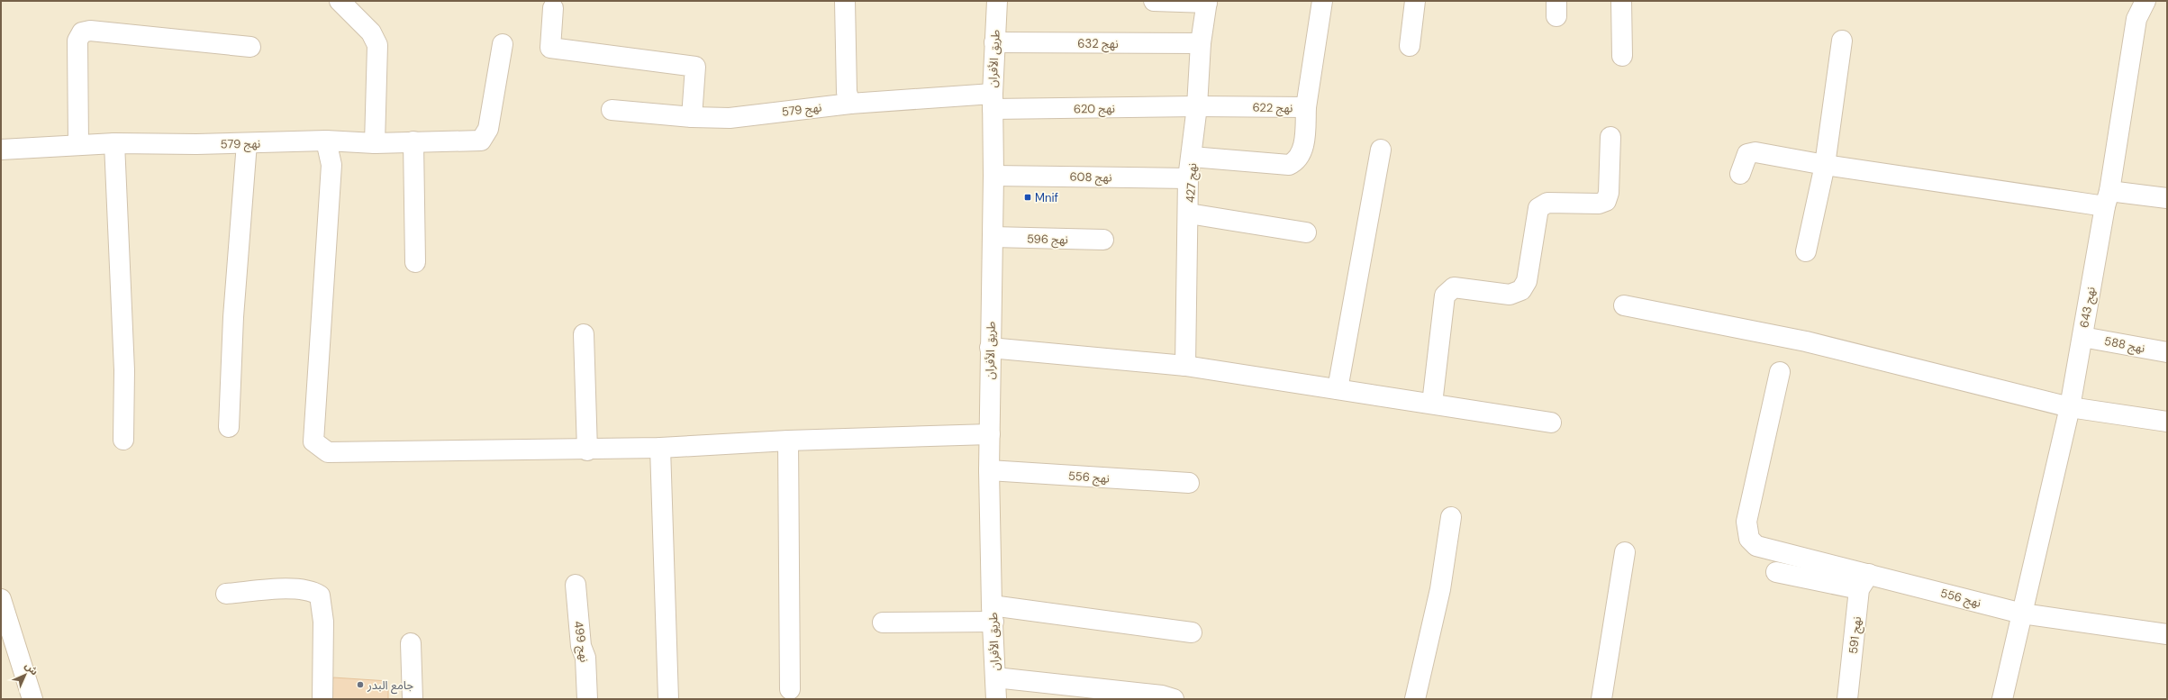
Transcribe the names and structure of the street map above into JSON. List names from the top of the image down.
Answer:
{
  "streets": {
    "street": [
      "نهج 632",
      "طريق الأفران",
      "نهج 622",
      "نهج 620",
      "نهج 579",
      "نهج 608",
      "نهج 427",
      "نهج 596",
      "نهج 643",
      "نهج 588",
      "نهج 556",
      "نهج 591",
      "نهج 499"
    ]
  },
  "crossings": [
    ["نهج 632", "طريق الأفران"],
    ["نهج 632", "نهج 427"],
    ["طريق الأفران", "نهج 620"],
    ["طريق الأفران", "نهج 579"],
    ["طريق الأفران", "نهج 608"],
    ["طريق الأفران", "نهج 596"],
    ["طريق الأفران", "نهج 556"],
    ["نهج 622", "نهج 620"],
    ["نهج 622", "نهج 427"],
    ["نهج 620", "نهج 579"],
    ["نهج 620", "نهج 427"],
    ["نهج 608", "نهج 427"],
    ["نهج 643", "نهج 588"],
    ["نهج 643", "نهج 556"],
    ["نهج 556", "نهج 591"]
  ],
  "places": {
    "transit": ["Mnif"],
    "other": ["جامع البدر"]
  },
  "north": "top right"
}
